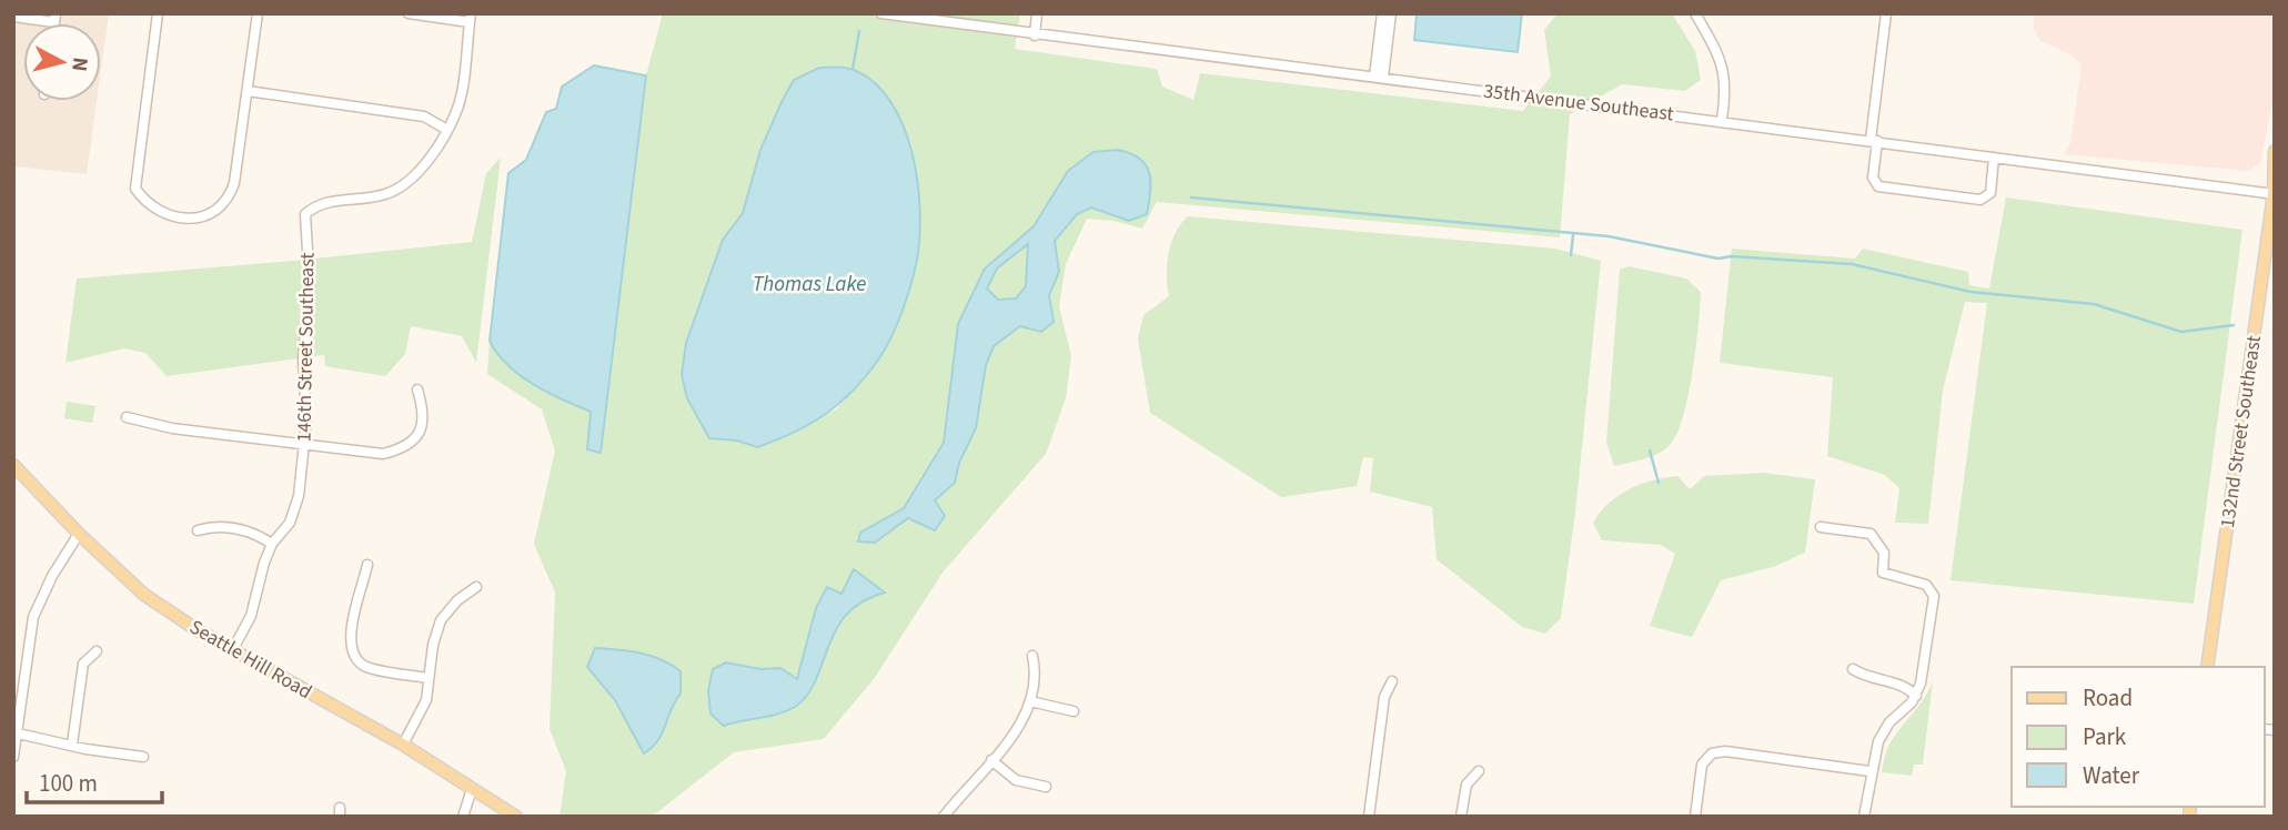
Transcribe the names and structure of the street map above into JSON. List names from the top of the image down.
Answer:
{
  "streets": {
    "main road": ["132nd Street Southeast", "Seattle Hill Road"],
    "street": ["35th Avenue Southeast", "146th Street Southeast"]
  },
  "crossings": [
    ["35th Avenue Southeast", "132nd Street Southeast"],
    ["146th Street Southeast", "Seattle Hill Road"]
  ],
  "water": ["Thomas Lake"],
  "legend": ["Road", "Park", "Water"],
  "scale_bar": "100 m",
  "north": "right"
}
